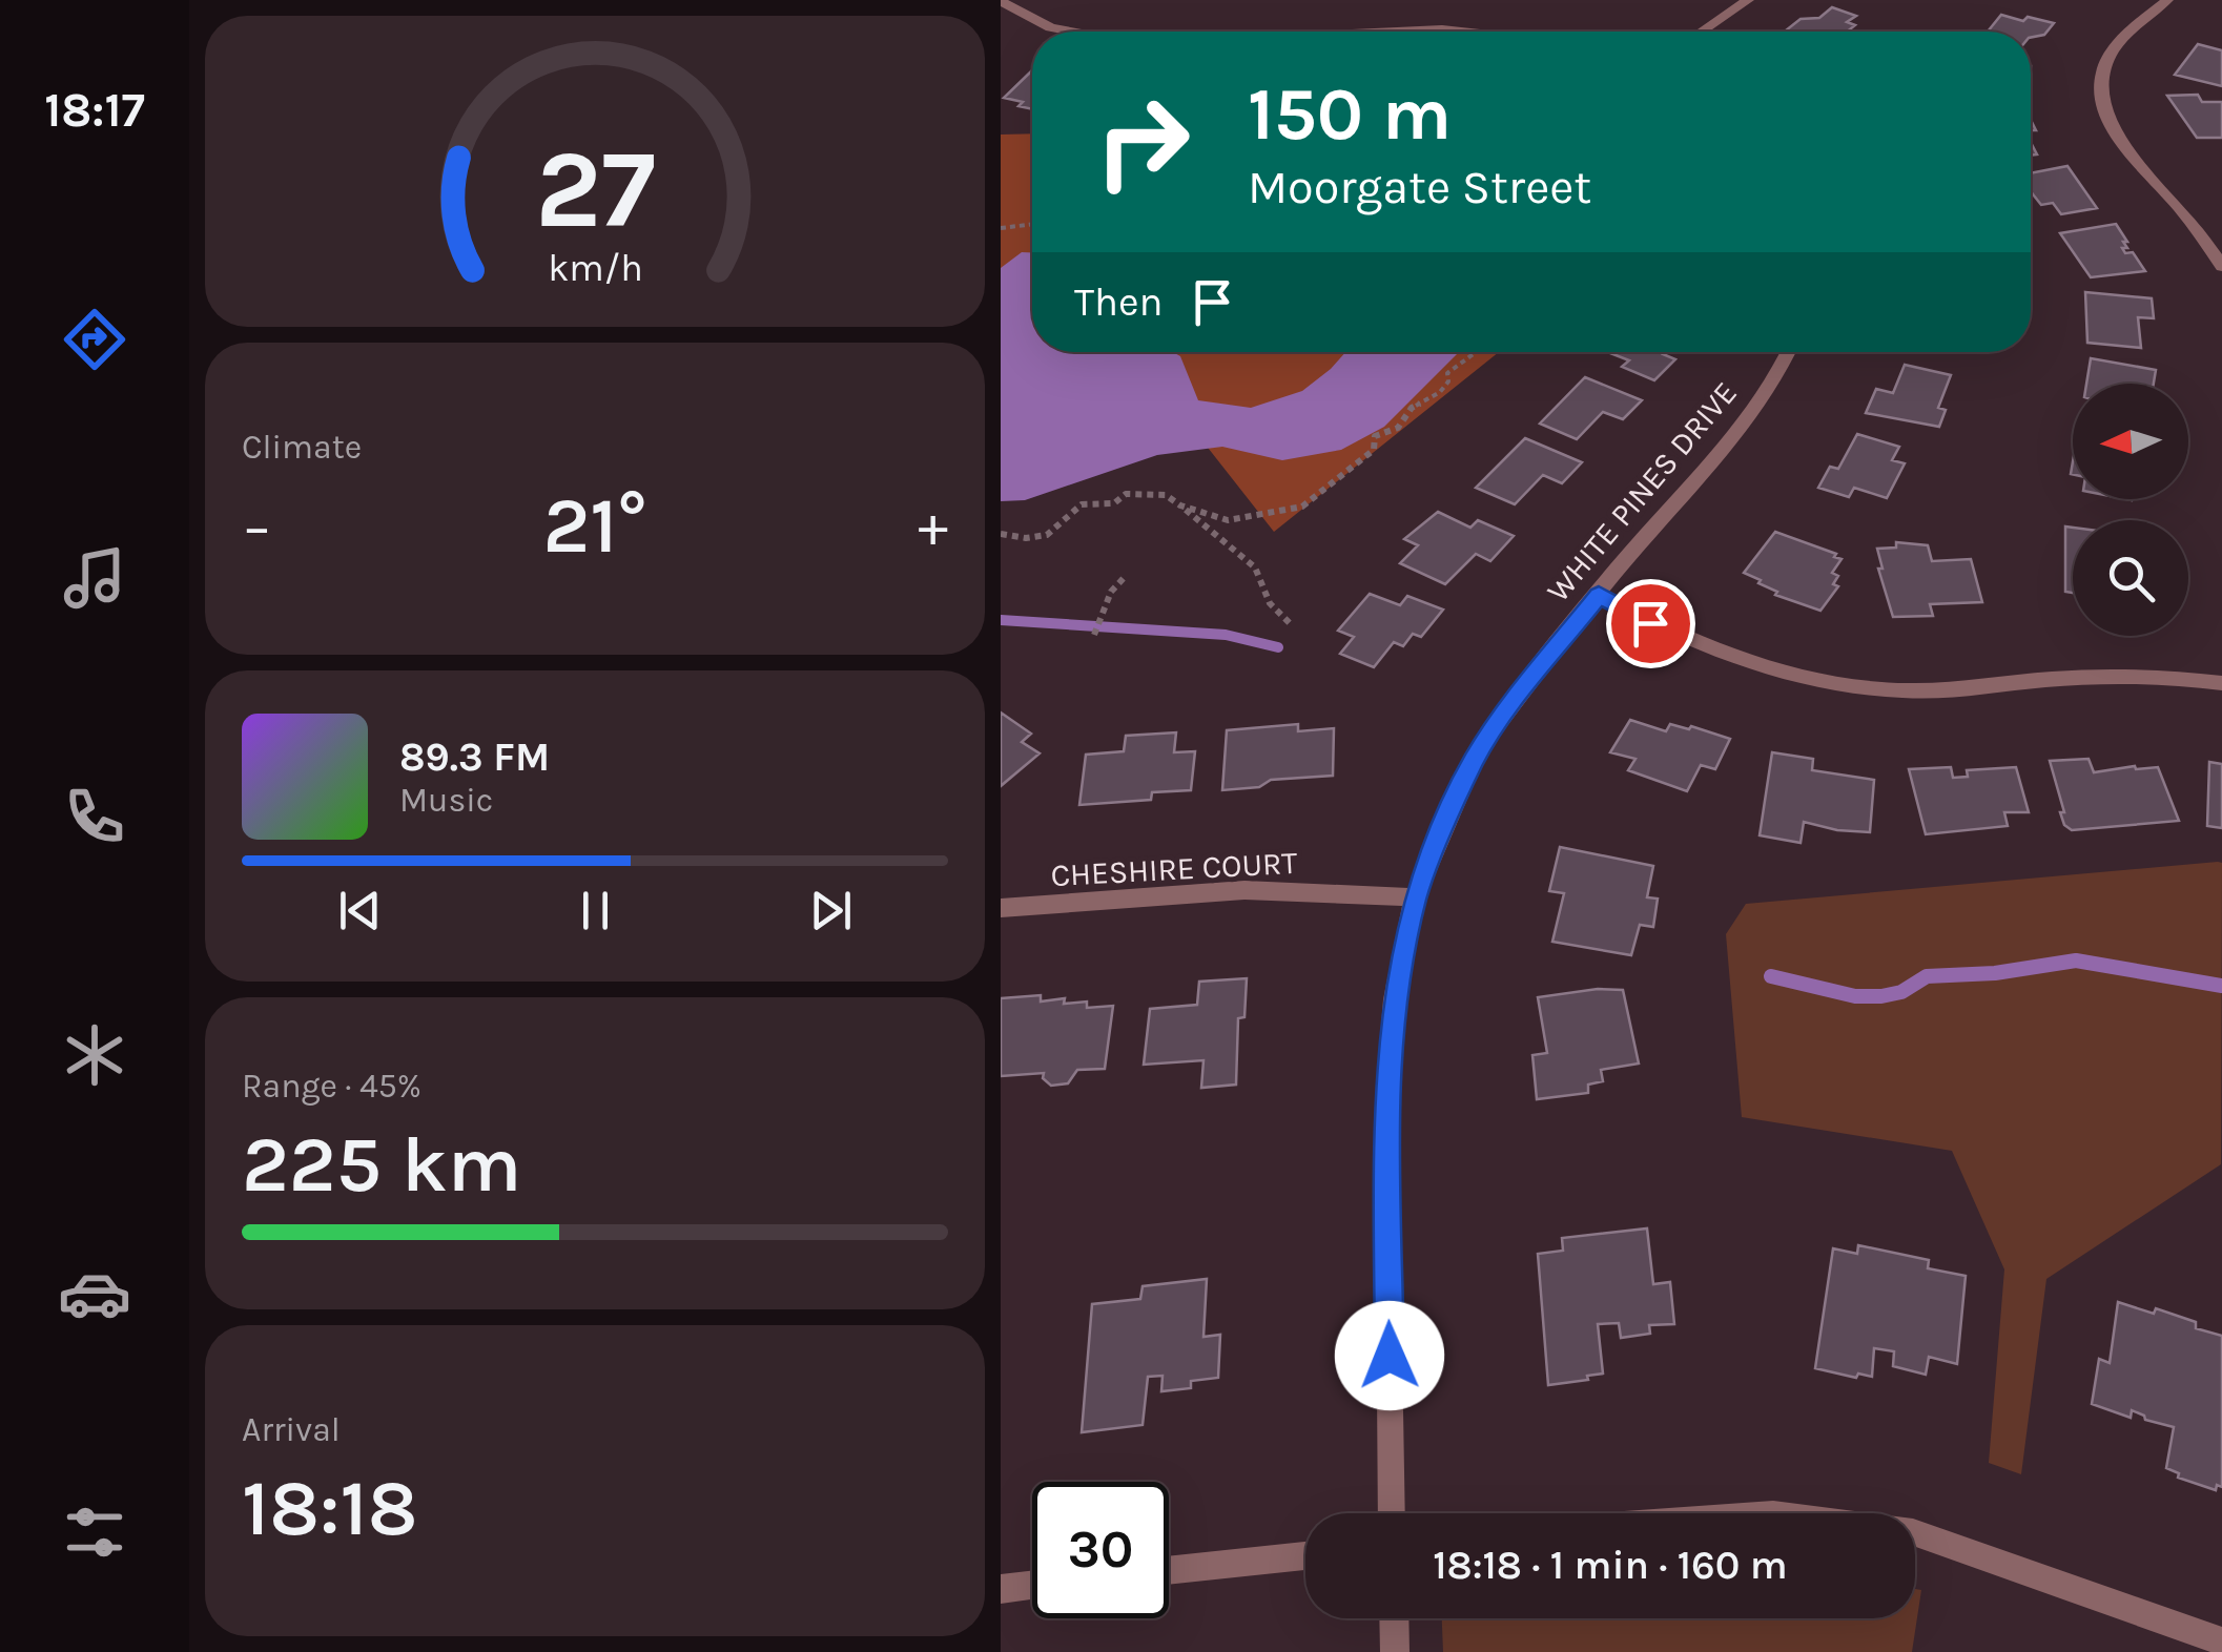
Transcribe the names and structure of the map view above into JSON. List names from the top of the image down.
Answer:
{
  "streets": {
    "street": ["WHITE PINES DRIVE", "CHESHIRE COURT"]
  },
  "crossings": [
    ["WHITE PINES DRIVE", "CHESHIRE COURT"]
  ],
  "north": "left",
  "page": {
    "tabs": "18:17",
    "turn": ["150 m", "Moorgate Street"],
    "then": "Then",
    "tile": [
      "Climate",
      ["Range · 45%", "225 km"],
      ["Arrival", "18:18"]
    ],
    "heat": ["−", "21°", "+"],
    "song": ["89.3 FM", "Music"],
    "limit": "30",
    "trip": "18:18 · 1 min · 160 m",
    "gauge": ["27", "km/h"]
  }
}
